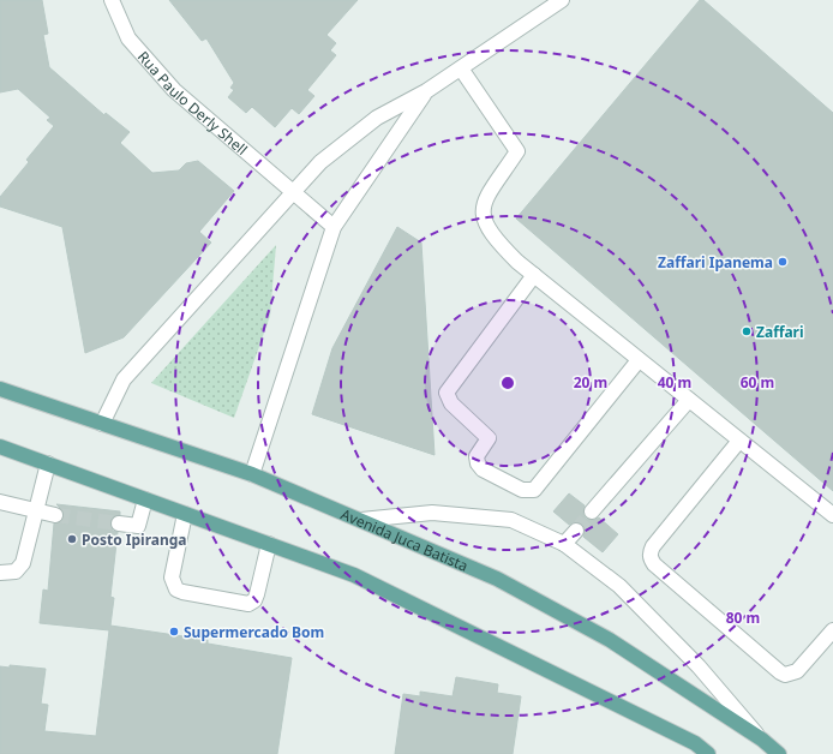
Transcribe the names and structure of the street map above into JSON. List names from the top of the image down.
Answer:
{
  "streets": {
    "main road": ["Avenida Juca Batista"],
    "street": ["Rua Paulo Derly Shell"]
  },
  "places": [
    "Zaffari Ipanema",
    "Zaffari",
    "Posto Ipiranga",
    "Supermercado Bom"
  ],
  "rings": [
    "20 m",
    "40 m",
    "60 m",
    "80 m"
  ]
}
